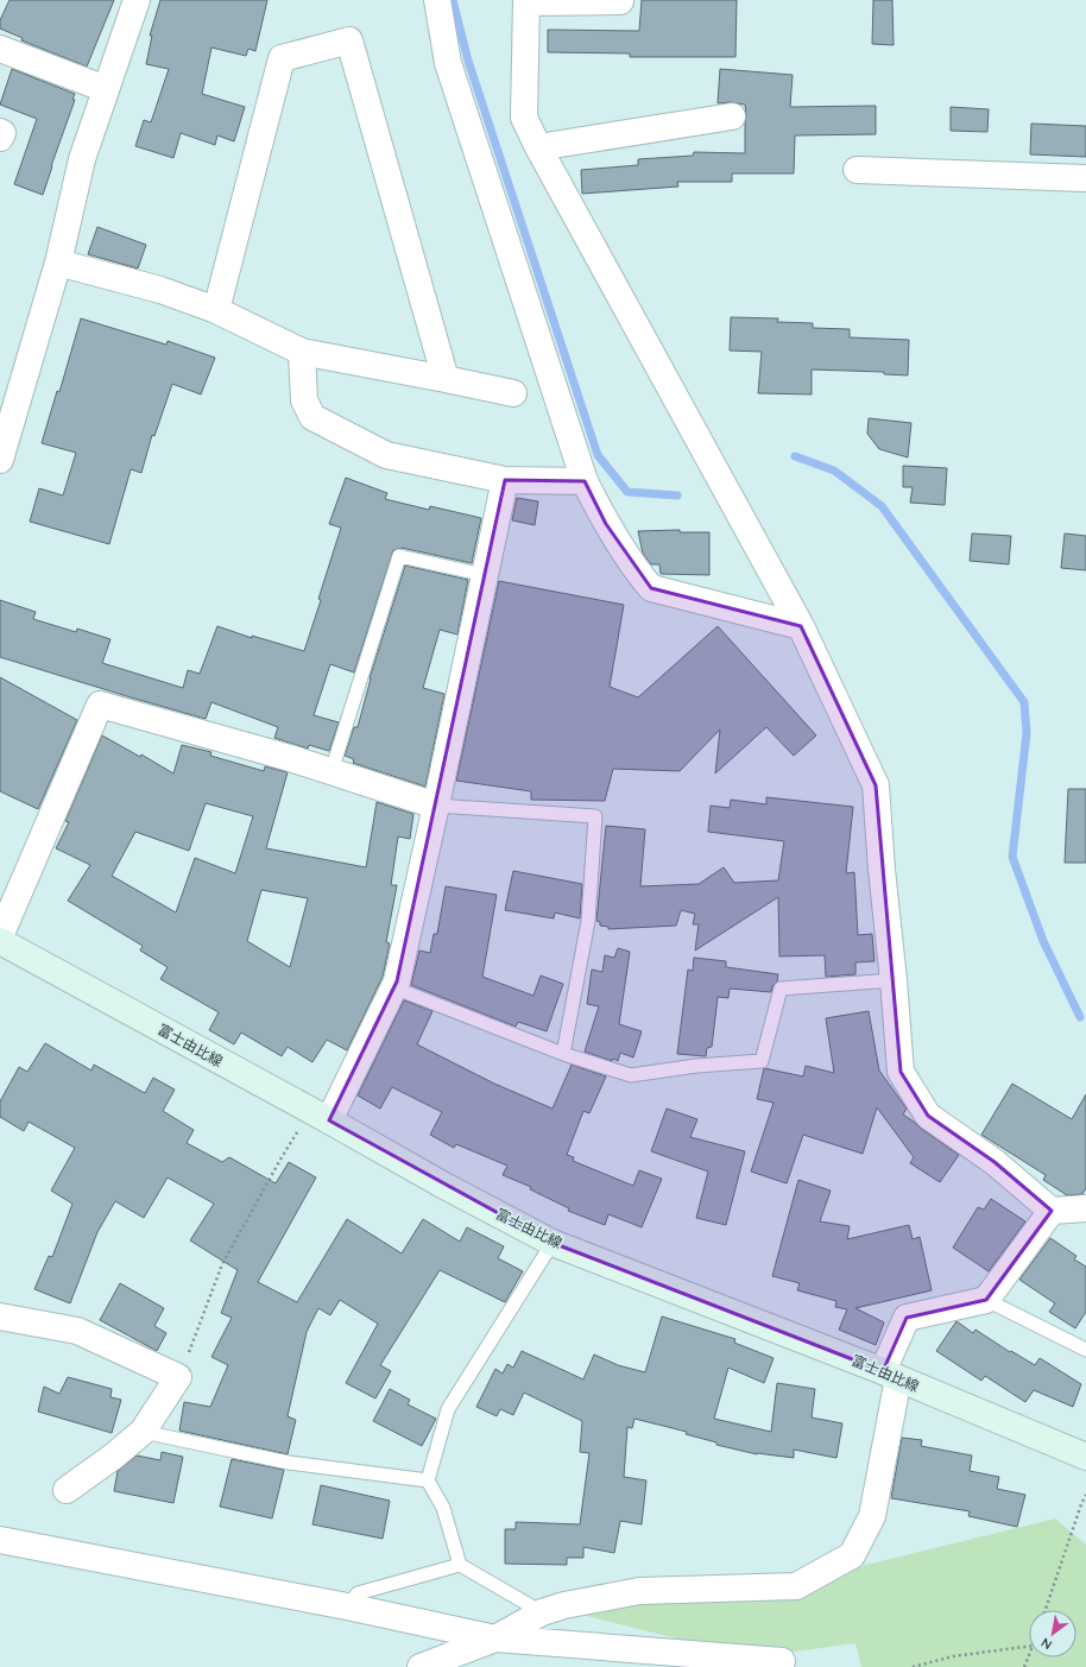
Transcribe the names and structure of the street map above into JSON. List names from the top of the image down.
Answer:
{
  "streets": {
    "main road": ["富士由比線"]
  },
  "north": "bottom left"
}
